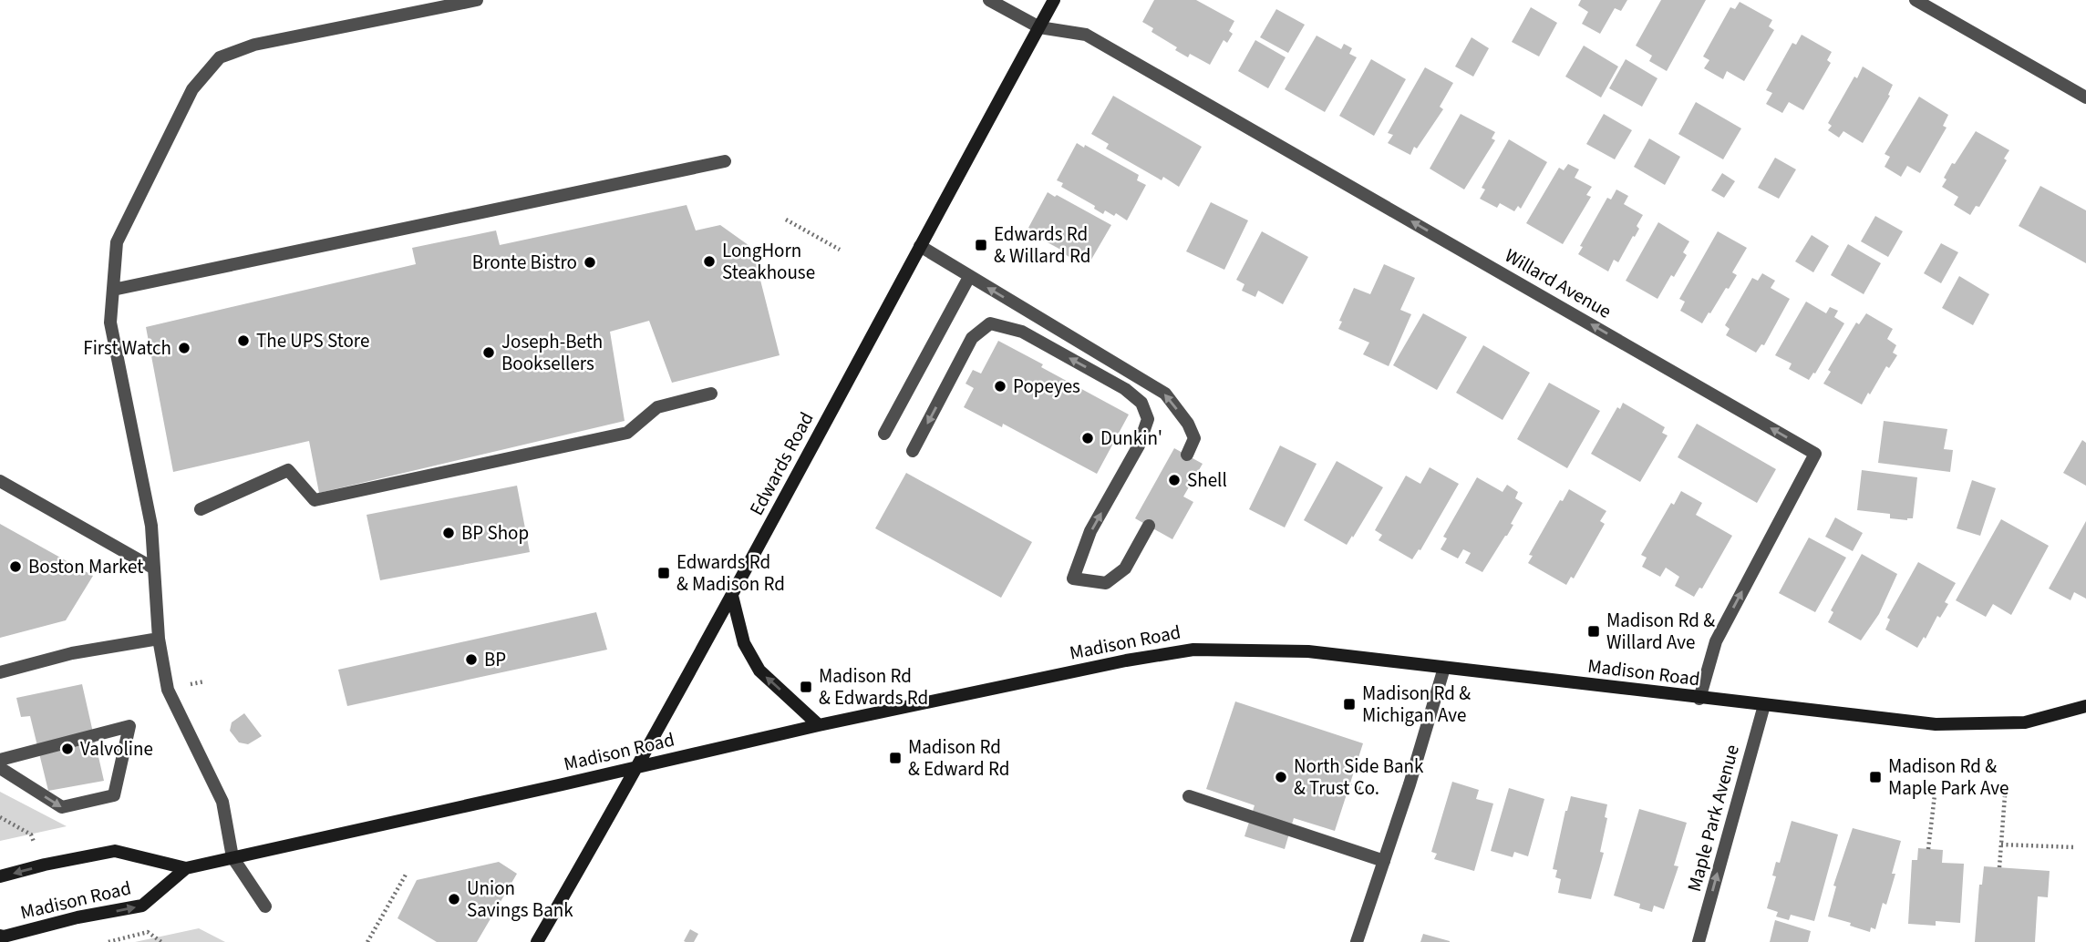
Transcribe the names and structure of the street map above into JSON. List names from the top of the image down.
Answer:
{
  "streets": {
    "main road": ["Edwards Road", "Madison Road"],
    "street": ["Willard Avenue", "Maple Park Avenue"]
  },
  "crossings": [
    ["Willard Avenue", "Edwards Road"],
    ["Willard Avenue", "Madison Road"],
    ["Edwards Road", "Madison Road"],
    ["Madison Road", "Maple Park Avenue"]
  ],
  "one_way": ["Willard Avenue", "Maple Park Avenue"],
  "places": {
    "transit": [
      "Edwards Rd & Willard Rd",
      "Edwards Rd & Madison Rd",
      "Madison Rd & Willard Ave",
      "Madison Rd & Edwards Rd",
      "Madison Rd & Michigan Ave",
      "Madison Rd & Edward Rd",
      "Madison Rd & Maple Park Ave"
    ],
    "other": [
      "LongHorn Steakhouse",
      "Bronte Bistro",
      "The UPS Store",
      "First Watch",
      "Joseph-Beth Booksellers",
      "Popeyes",
      "Dunkin'",
      "Shell",
      "BP Shop",
      "Boston Market",
      "BP",
      "Valvoline",
      "North Side Bank & Trust Co.",
      "Union Savings Bank"
    ]
  }
}
